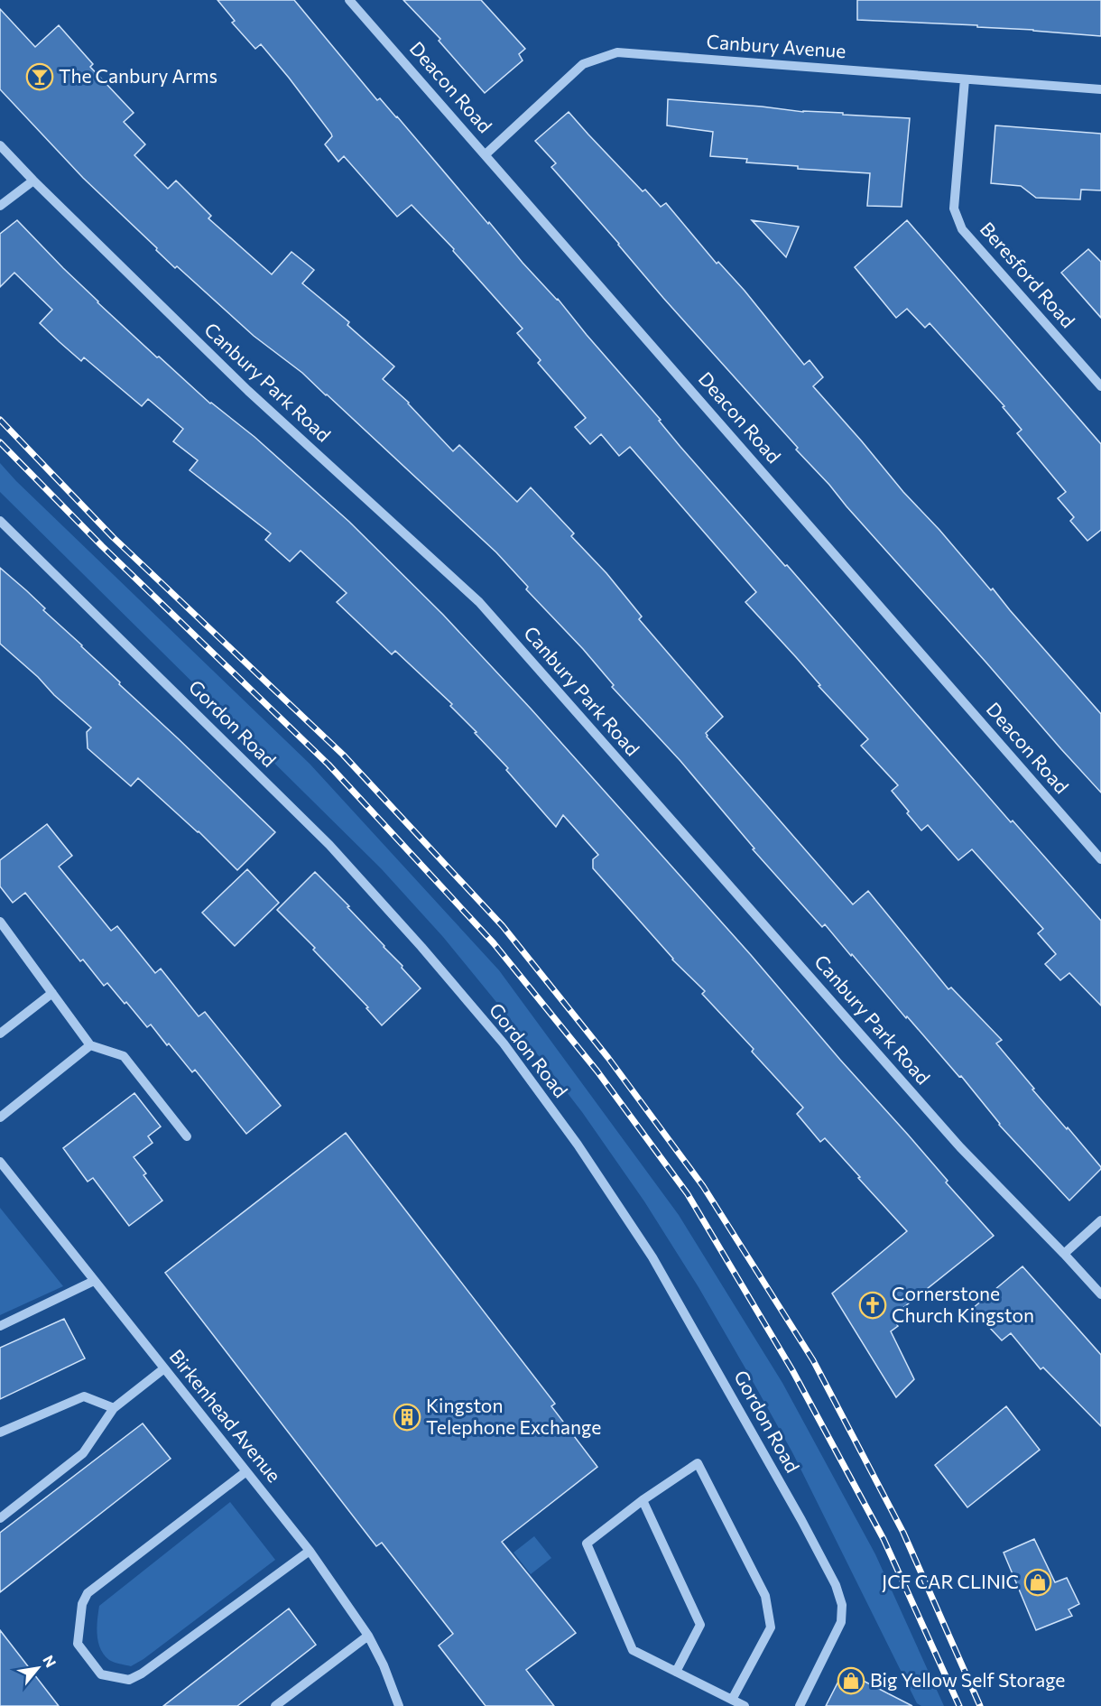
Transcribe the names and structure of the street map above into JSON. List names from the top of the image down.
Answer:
{
  "streets": {
    "street": [
      "Canbury Avenue",
      "Deacon Road",
      "Beresford Road",
      "Canbury Park Road",
      "Gordon Road",
      "Birkenhead Avenue"
    ]
  },
  "crossings": [
    ["Canbury Avenue", "Deacon Road"],
    ["Canbury Avenue", "Beresford Road"]
  ],
  "places": {
    "bar": ["The Canbury Arms"],
    "church": ["Cornerstone Church Kingston"],
    "building": ["Kingston Telephone Exchange"],
    "shop": ["JCF CAR CLINIC", "Big Yellow Self Storage"]
  },
  "north": "top right"
}
